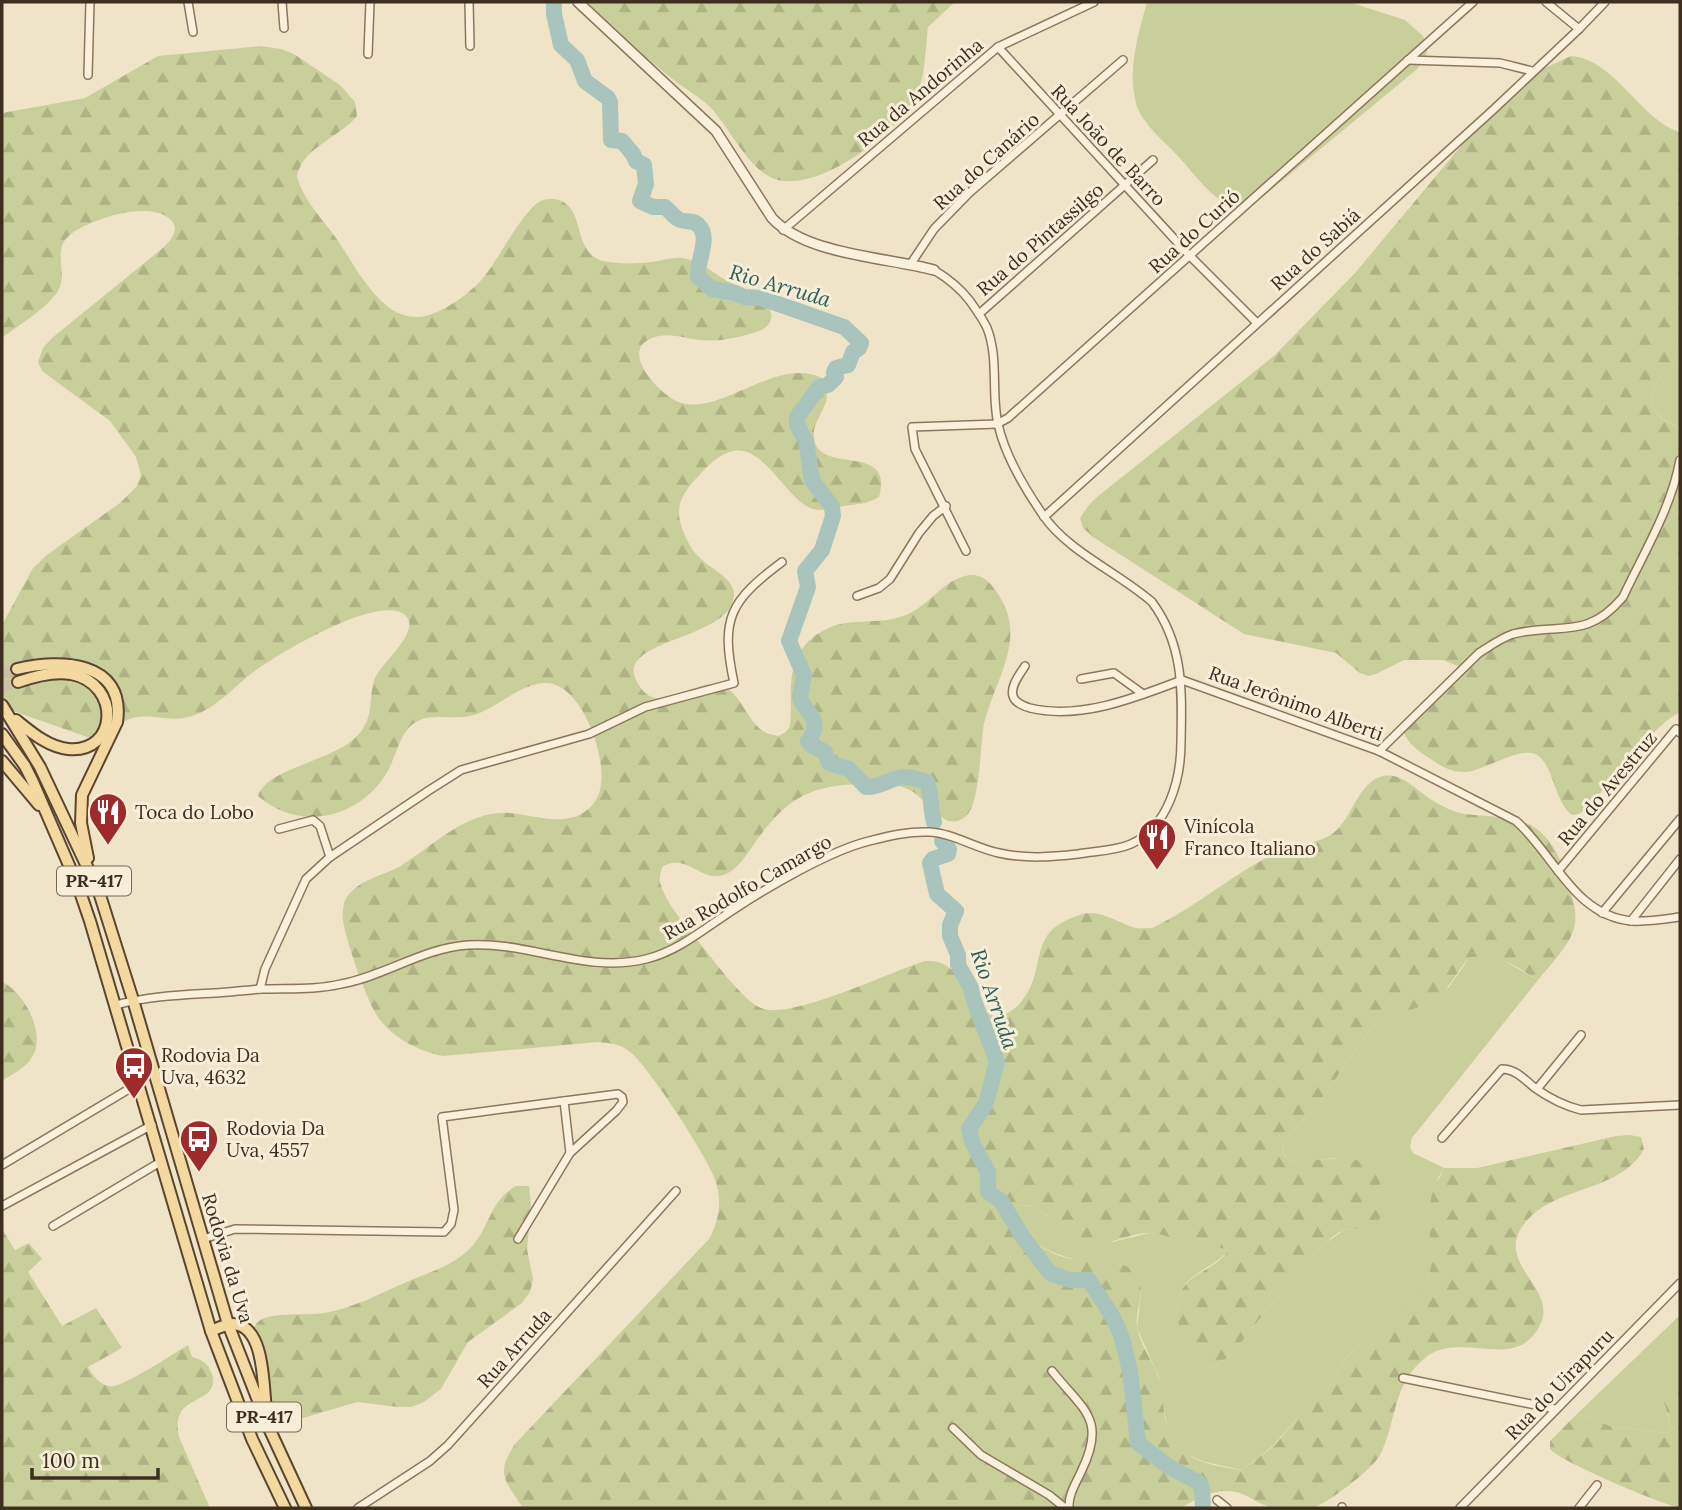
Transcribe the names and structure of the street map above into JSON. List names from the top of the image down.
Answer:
{
  "streets": {
    "main road": ["PR-417", "Rodovia da Uva"],
    "street": [
      "Rua da Andorinha",
      "Rua João de Barro",
      "Rua do Canário",
      "Rua do Curió",
      "Rua do Pintassilgo",
      "Rua do Sabiá",
      "Rua Jerônimo Alberti",
      "Rua do Avestruz",
      "Rua Rodolfo Camargo",
      "Rua Arruda",
      "Rua do Uirapuru"
    ]
  },
  "crossings": [
    ["Rua da Andorinha", "Rua João de Barro"],
    ["Rua da Andorinha", "Rua Jerônimo Alberti"],
    ["Rua João de Barro", "Rua do Canário"],
    ["Rua João de Barro", "Rua do Curió"],
    ["Rua João de Barro", "Rua do Pintassilgo"],
    ["Rua João de Barro", "Rua do Sabiá"],
    ["Rua do Canário", "Rua Jerônimo Alberti"],
    ["Rua do Curió", "Rua Jerônimo Alberti"],
    ["Rua do Pintassilgo", "Rua Jerônimo Alberti"],
    ["Rua do Sabiá", "Rua Jerônimo Alberti"],
    ["Rua Jerônimo Alberti", "Rua do Avestruz"],
    ["Rua Jerônimo Alberti", "Rua Rodolfo Camargo"],
    ["Rua Rodolfo Camargo", "Rodovia da Uva"]
  ],
  "water": ["Rio Arruda"],
  "places": {
    "restaurant": ["Toca do Lobo", "Vinícola Franco Italiano"],
    "bus stop": ["Rodovia Da Uva, 4632", "Rodovia Da Uva, 4557"]
  },
  "scale_bar": "100 m"
}
